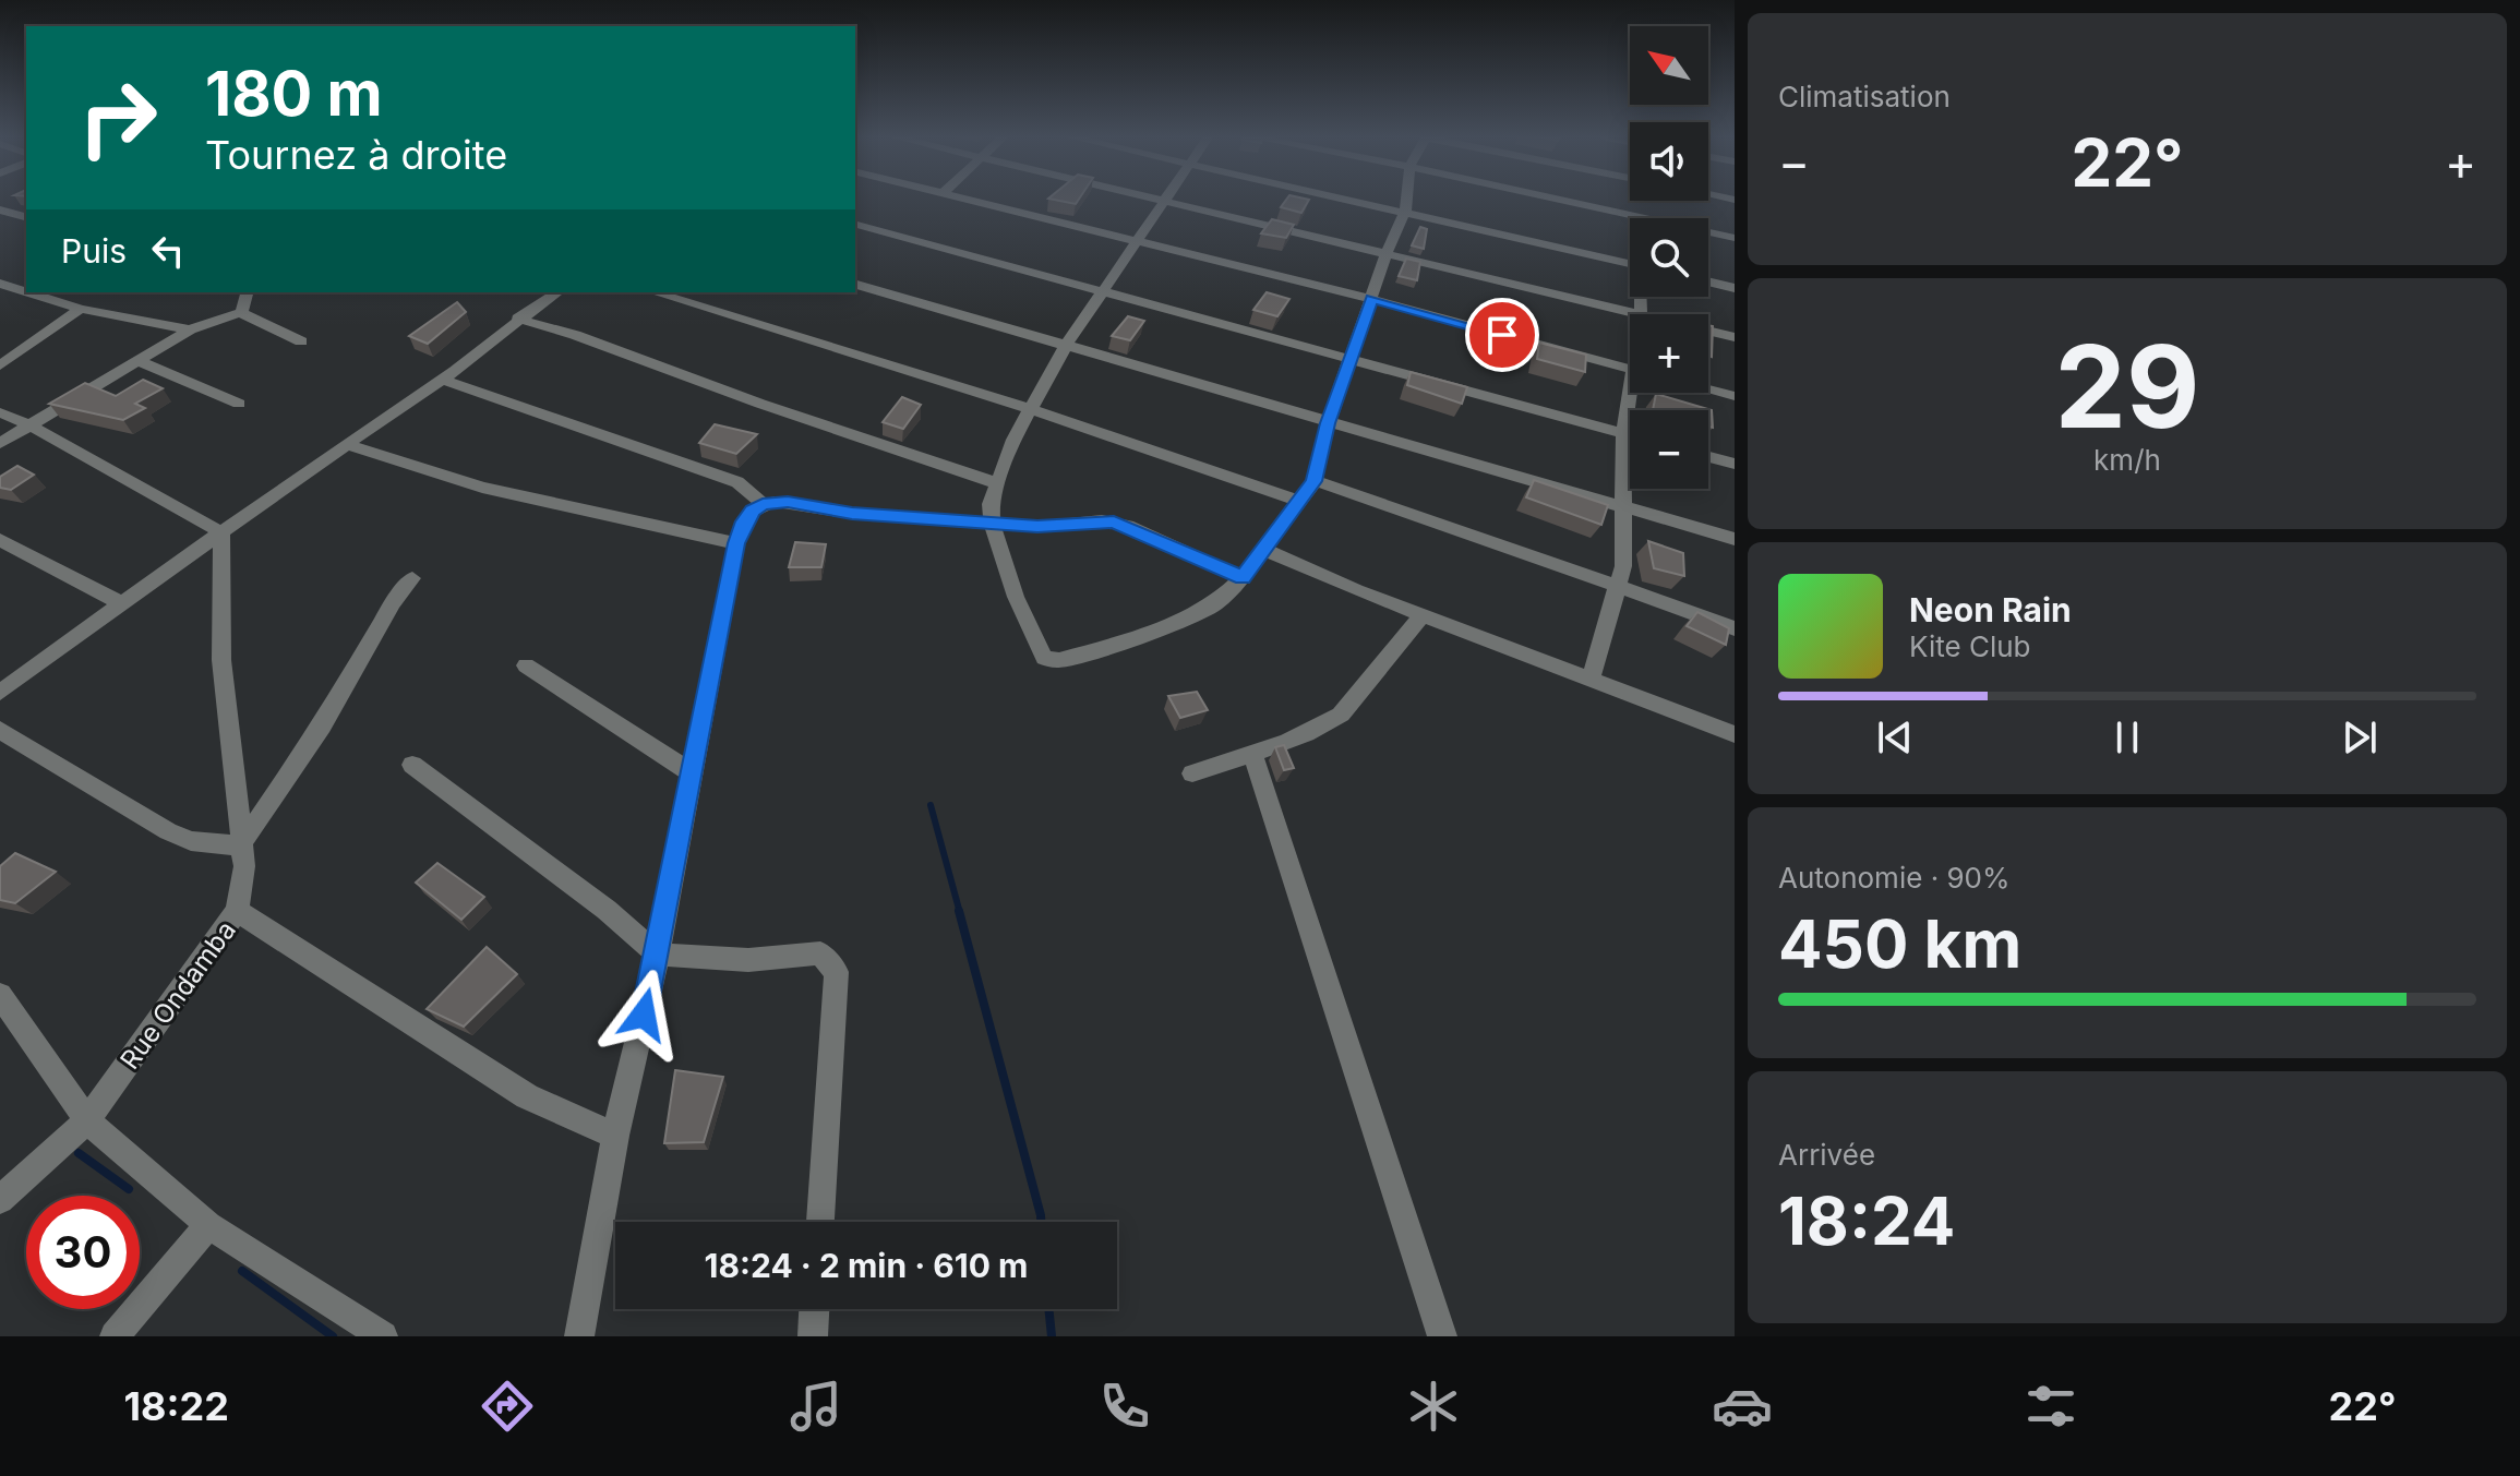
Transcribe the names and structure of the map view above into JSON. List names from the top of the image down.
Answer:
{
  "streets": {
    "street": ["Rue Ondamba"]
  },
  "north": "top left",
  "page": {
    "tile": [
      "Climatisation",
      ["29", "km/h"],
      ["Autonomie · 90%", "450 km"],
      ["Arrivée", "18:24"]
    ],
    "map_buttons": ["+", "−"],
    "turn": ["180 m", "Tournez à droite"],
    "heat": ["−", "22°", "+"],
    "then": "Puis",
    "song": ["Neon Rain", "Kite Club"],
    "limit": "30",
    "trip": "18:24 · 2 min · 610 m",
    "tabs": ["18:22", "22°"]
  }
}
